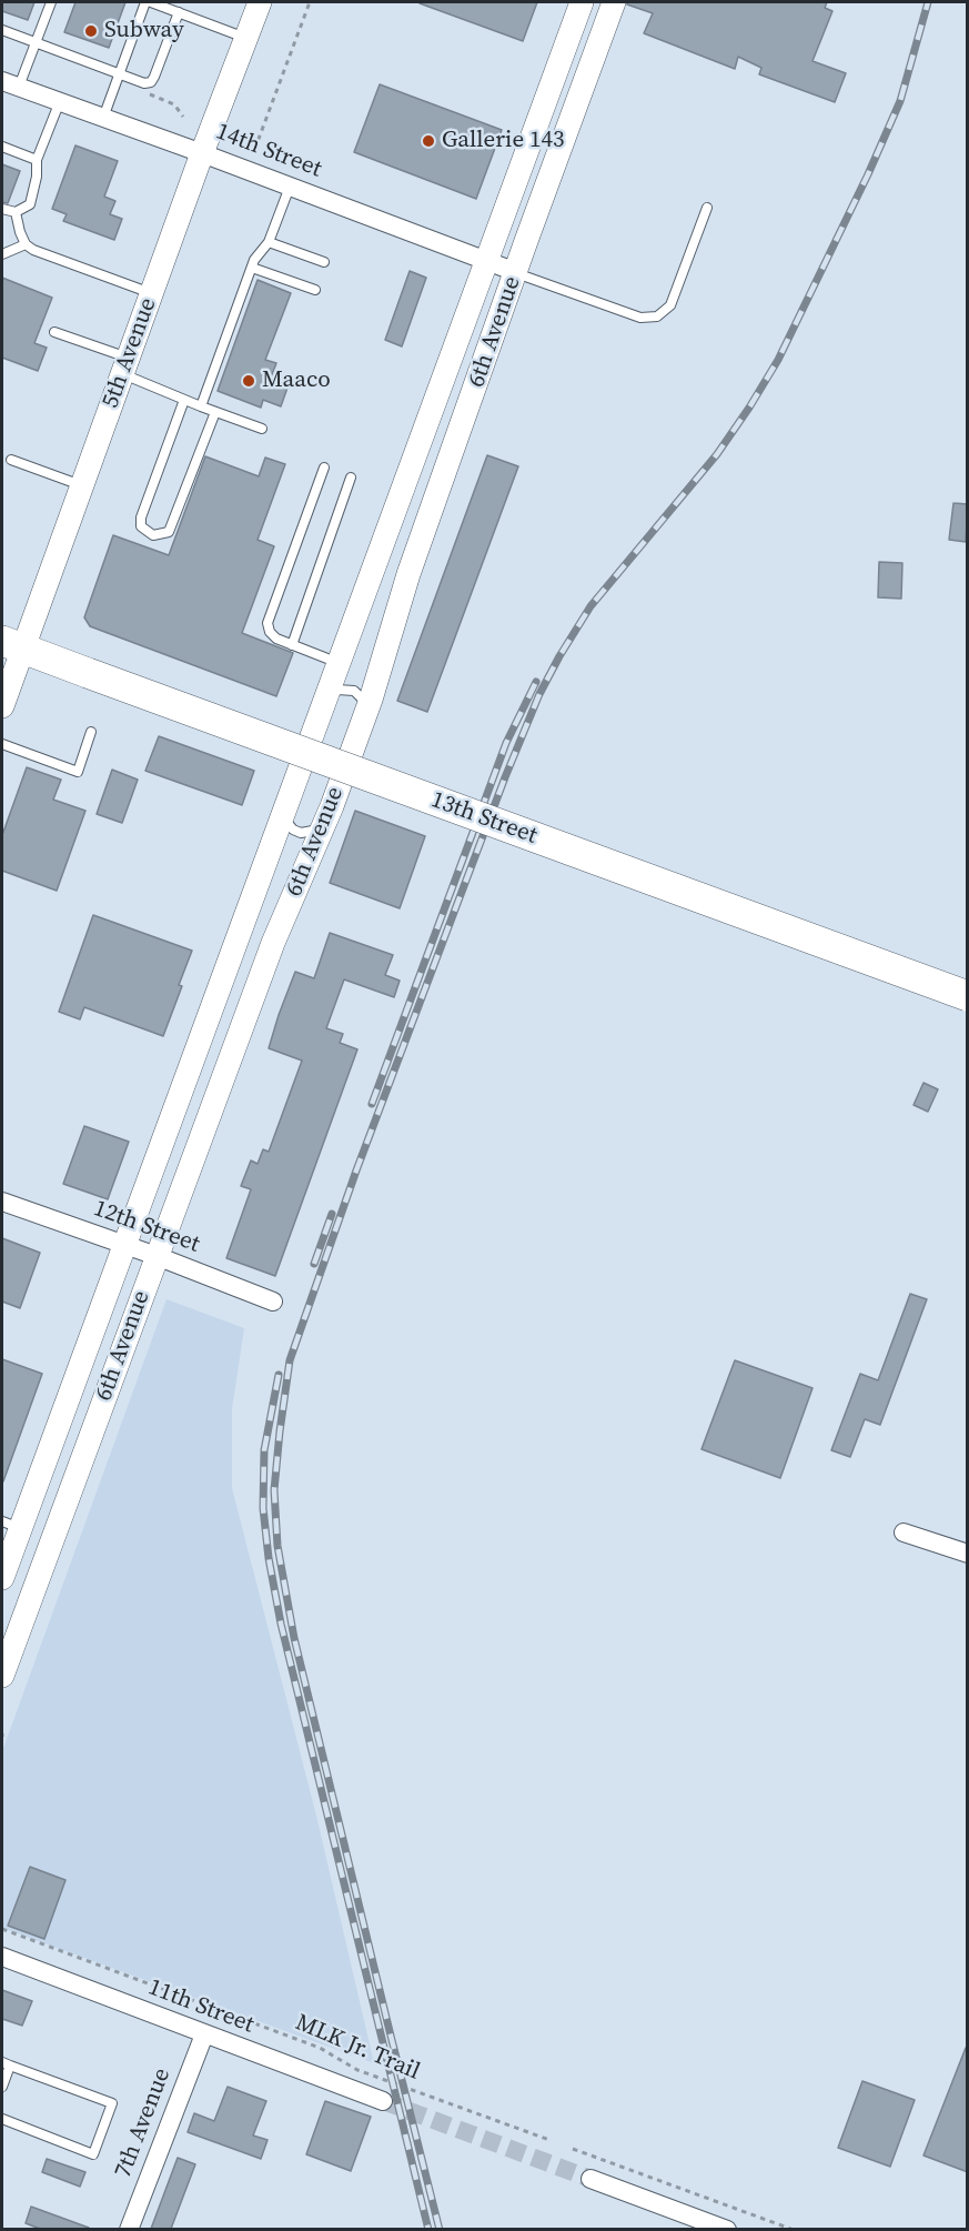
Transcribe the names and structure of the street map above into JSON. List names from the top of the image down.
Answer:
{
  "streets": {
    "main road": ["13th Street"],
    "street": [
      "14th Street",
      "6th Avenue",
      "5th Avenue",
      "12th Street",
      "11th Street",
      "7th Avenue"
    ],
    "path": ["MLK Jr. Trail"]
  },
  "crossings": [
    ["14th Street", "6th Avenue"],
    ["14th Street", "5th Avenue"],
    ["6th Avenue", "12th Street"],
    ["5th Avenue", "13th Street"],
    ["11th Street", "7th Avenue"]
  ],
  "places": ["Subway", "Gallerie 143", "Maaco"]
}
